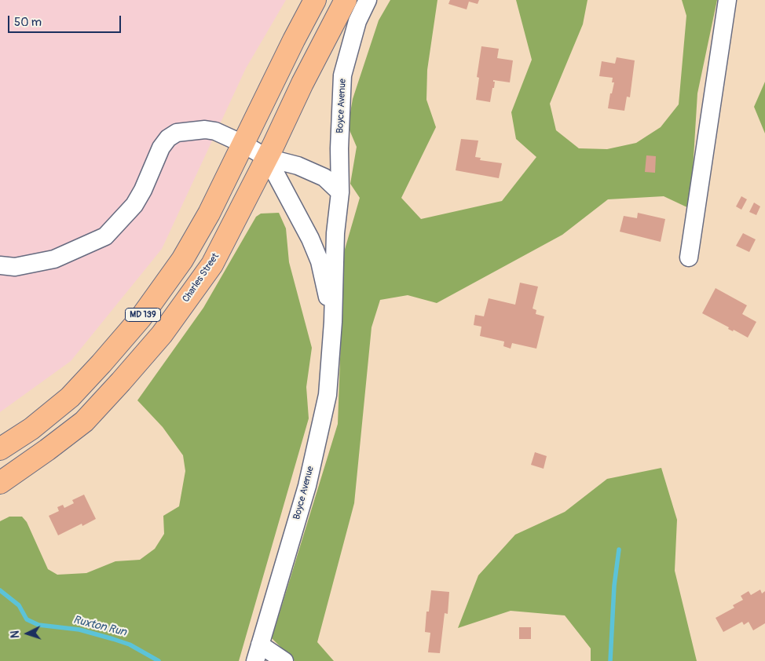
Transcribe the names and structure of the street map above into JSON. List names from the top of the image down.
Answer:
{
  "streets": {
    "main road": ["Charles Street", "MD 139"],
    "street": ["Boyce Avenue"]
  },
  "crossings": [
    ["Boyce Avenue", "Charles Street"]
  ],
  "water": ["Ruxton Run"],
  "scale_bar": "50 m",
  "north": "left"
}
